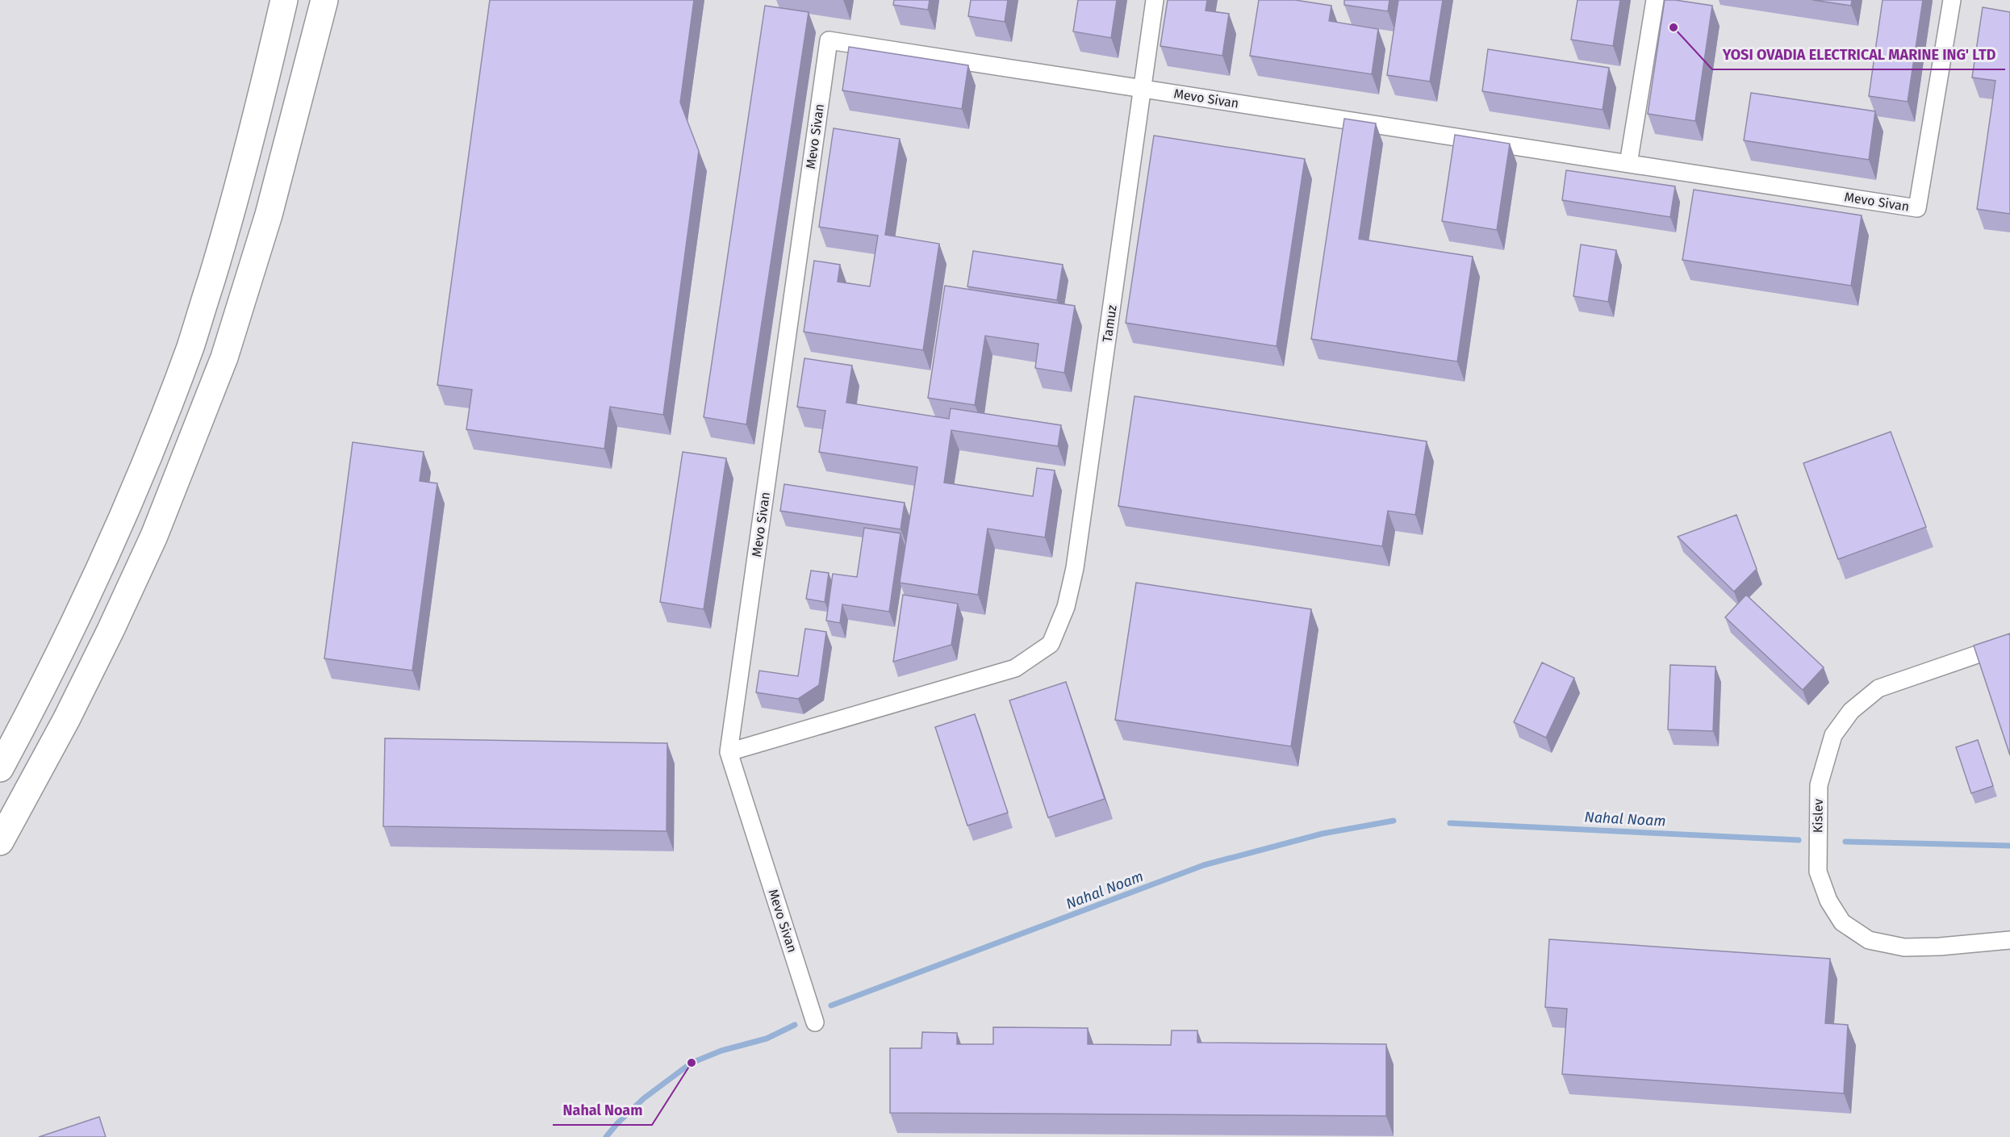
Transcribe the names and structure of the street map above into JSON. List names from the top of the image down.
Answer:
{
  "streets": {
    "street": ["Mevo Sivan", "Tamuz", "Kislev"]
  },
  "crossings": [
    ["Mevo Sivan", "Tamuz"]
  ],
  "water": ["Nahal Noam"],
  "places": ["YOSI OVADIA ELECTRICAL MARINE ING' LTD", "Nahal Noam"]
}
